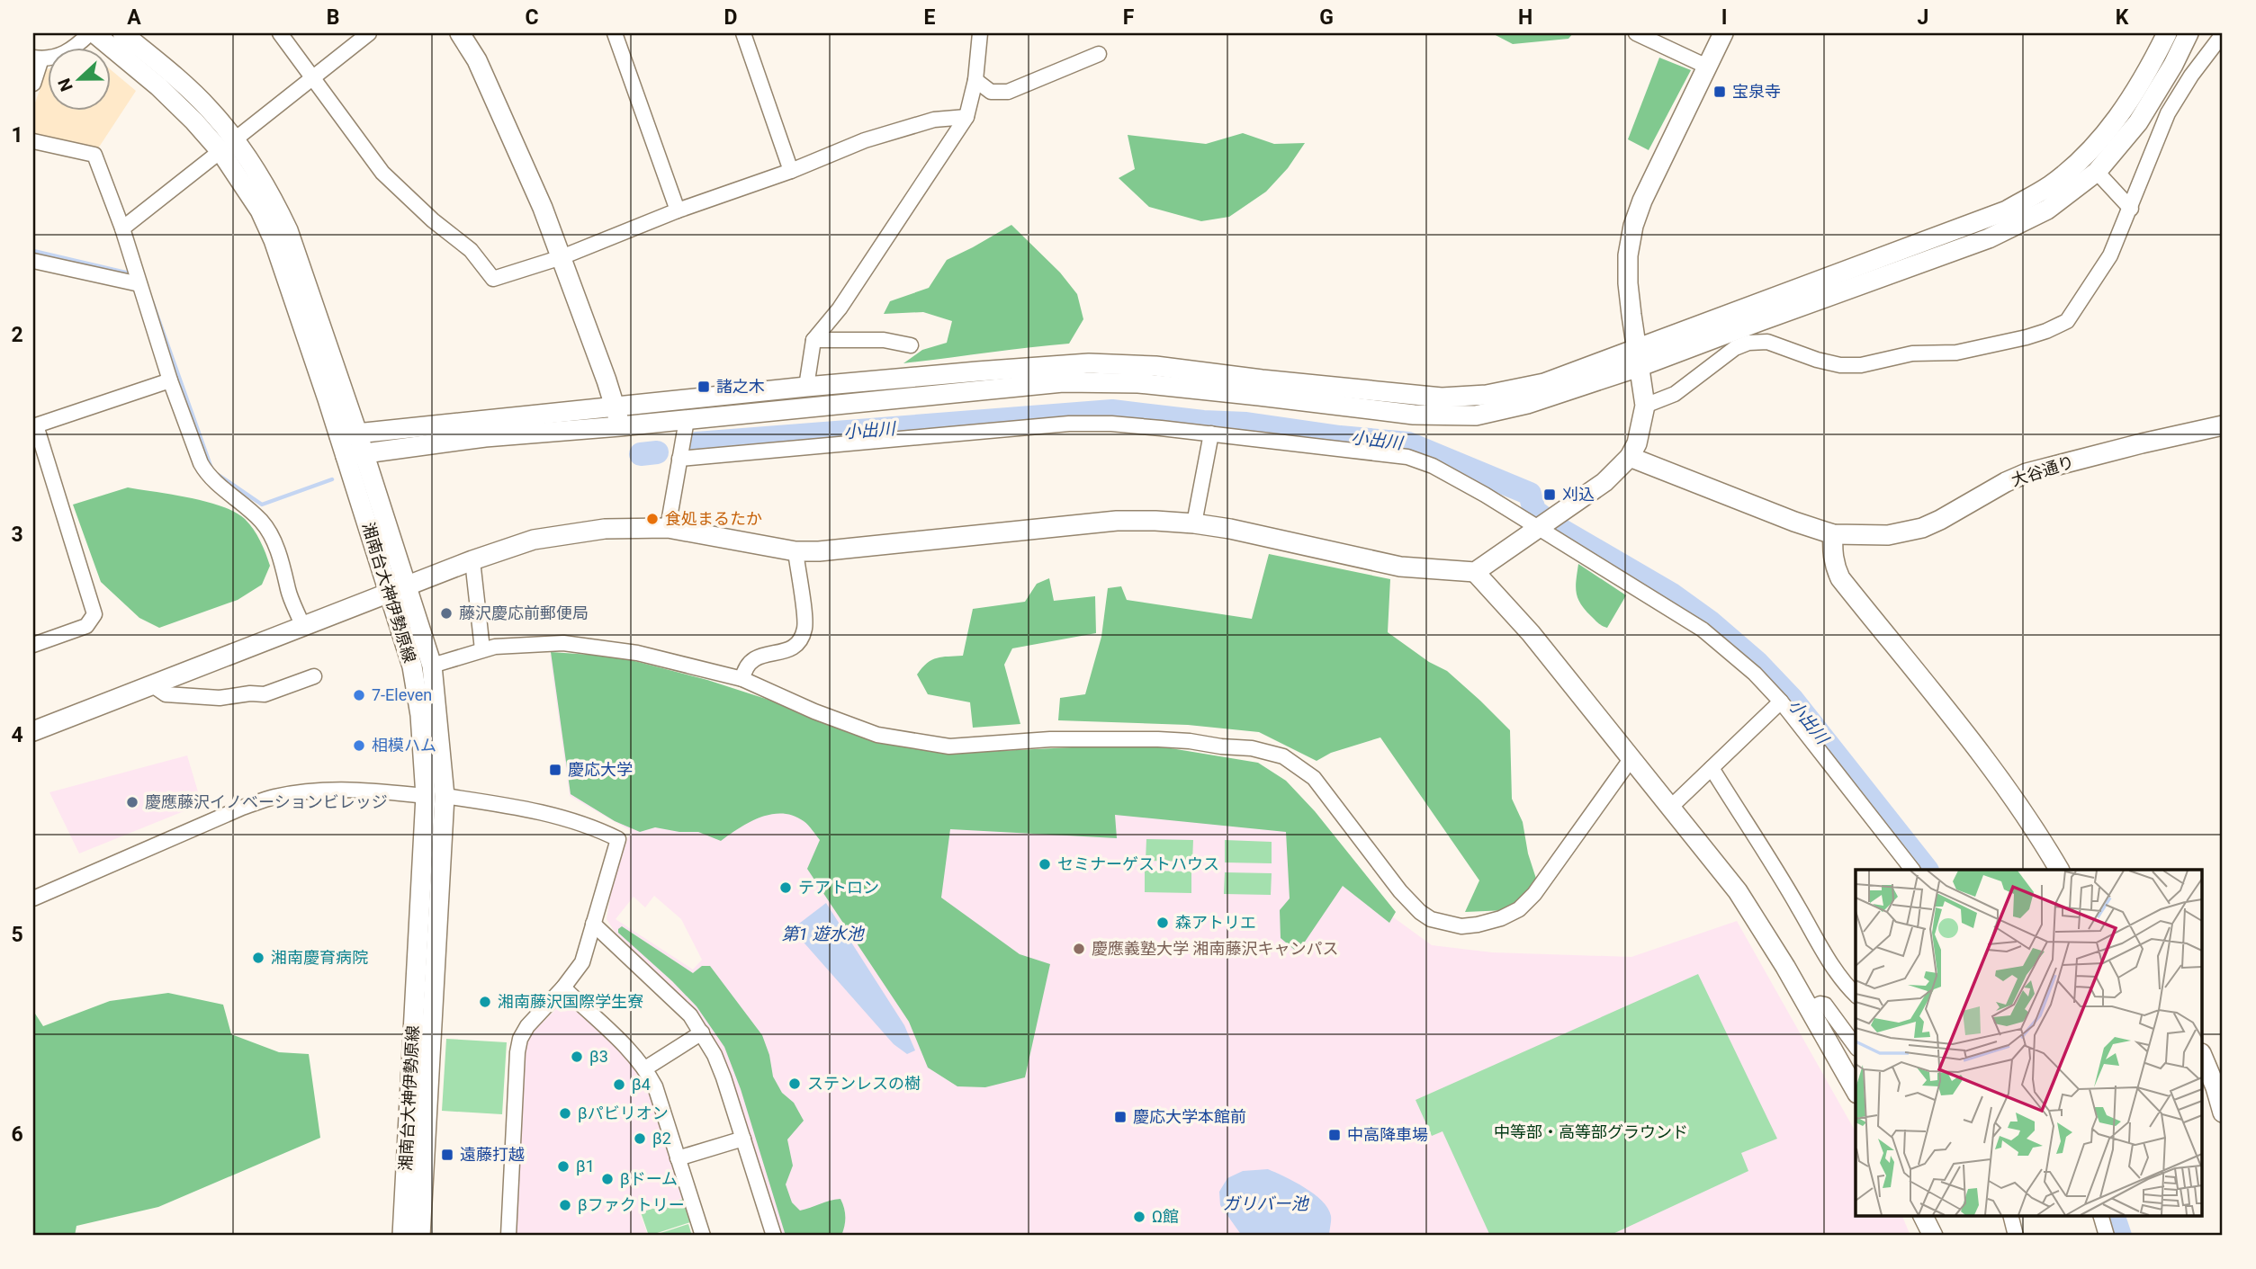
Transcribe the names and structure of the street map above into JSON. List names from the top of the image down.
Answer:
{
  "streets": {
    "street": ["大谷通り", "湘南台大神伊勢原線"]
  },
  "water": ["小出川", "第1 遊水池", "ガリバー池"],
  "parks": ["中等部・高等部グラウンド"],
  "places": {
    "transit": [
      "宝泉寺",
      "諸之木",
      "刈込",
      "慶応大学",
      "慶応大学本館前",
      "中高降車場",
      "遠藤打越"
    ],
    "other": [
      "食処まるたか",
      "藤沢慶応前郵便局",
      "7-Eleven",
      "相模ハム",
      "慶應藤沢イノベーションビレッジ",
      "セミナーゲストハウス",
      "テアトロン",
      "森アトリエ",
      "慶應義塾大学 湘南藤沢キャンパス",
      "湘南慶育病院",
      "湘南藤沢国際学生寮",
      "β3",
      "ステンレスの樹",
      "β4",
      "βパビリオン",
      "β2",
      "β1",
      "βドーム",
      "βファクトリー",
      "Ω館"
    ]
  },
  "north": "left",
  "grid": {
    "columns": [
      "A",
      "B",
      "C",
      "D",
      "E",
      "F",
      "G",
      "H",
      "I",
      "J",
      "K"
    ],
    "rows": [
      "1",
      "2",
      "3",
      "4",
      "5",
      "6"
    ]
  }
}
